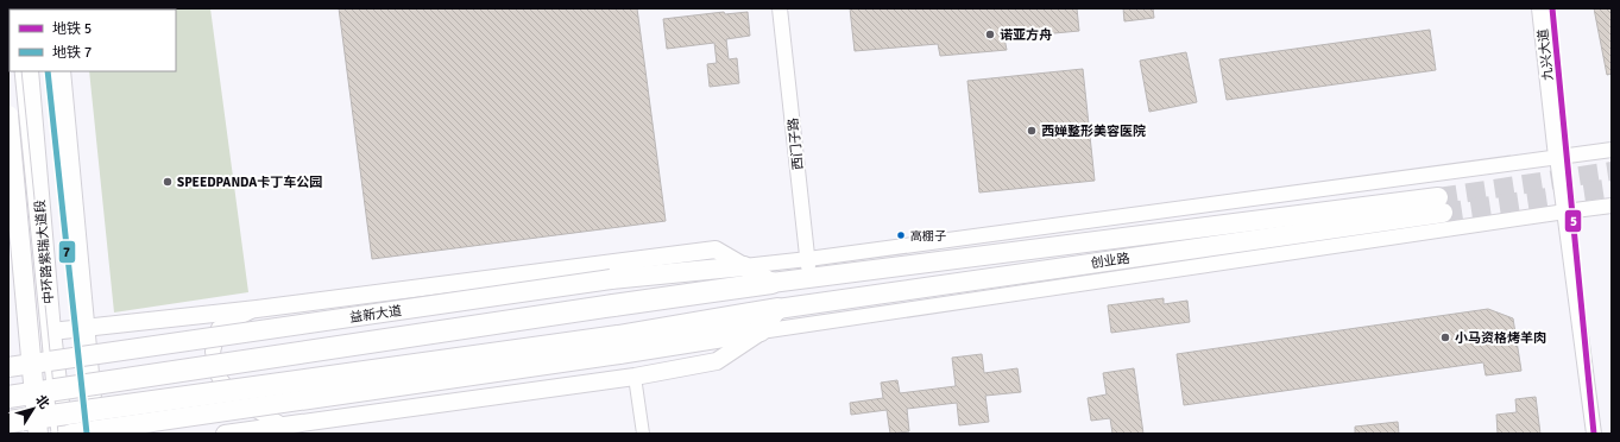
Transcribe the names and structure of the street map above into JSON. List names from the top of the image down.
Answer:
{
  "streets": {
    "main road": [
      "九兴大道",
      "中环路紫瑞大道段",
      "创业路",
      "益新大道"
    ],
    "street": ["西门子路"]
  },
  "crossings": [
    ["西门子路", "创业路"]
  ],
  "places": [
    "诺亚方舟",
    "西婵整形美容医院",
    "SPEEDPANDA卡丁车公园",
    "高棚子",
    "小马资格烤羊肉"
  ],
  "lines": ["metro line 5", "metro line 7"],
  "legend": ["地铁 5", "地铁 7"],
  "north": "top right"
}
